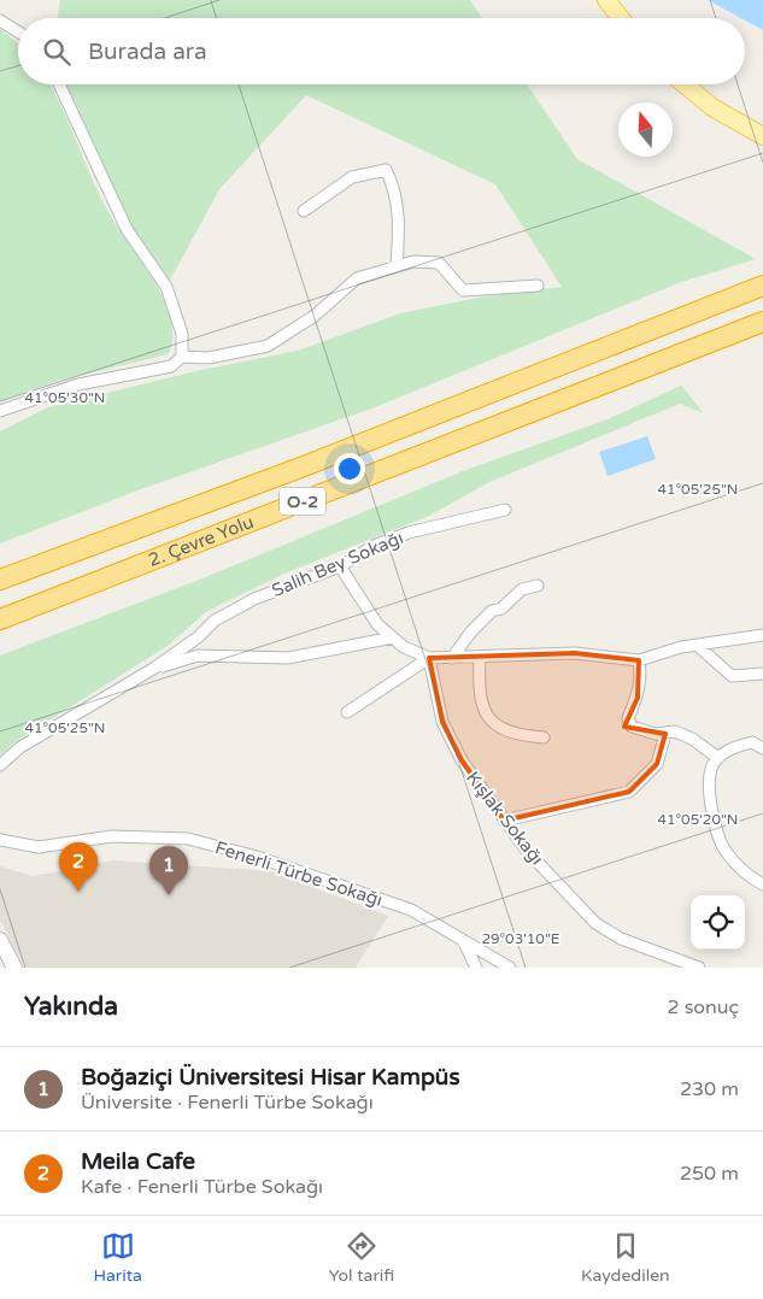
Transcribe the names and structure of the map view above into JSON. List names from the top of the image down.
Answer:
{
  "streets": {
    "highway": ["O-2", "2. Çevre Yolu"],
    "street": ["Salih Bey Sokağı", "Kışlak Sokağı", "Fenerli Türbe Sokağı"]
  },
  "north": "top",
  "page": {
    "search": "Burada ara",
    "pins": ["2", "1"],
    "heading": ["Yakında", "2 sonuç"],
    "list": [
      {
        "mark": "1",
        "name": "Boğaziçi Üniversitesi Hisar Kampüs",
        "note": "Üniversite · Fenerli Türbe Sokağı",
        "value": "230 m"
      },
      {
        "mark": "2",
        "name": "Meila Cafe",
        "note": "Kafe · Fenerli Türbe Sokağı",
        "value": "250 m"
      }
    ],
    "nav": ["Harita", "Yol tarifi", "Kaydedilen"]
  },
  "coordinates": [
    "41°05'30\"N",
    "41°05'25\"N",
    "41°05'20\"N",
    "29°03'10\"E"
  ]
}
